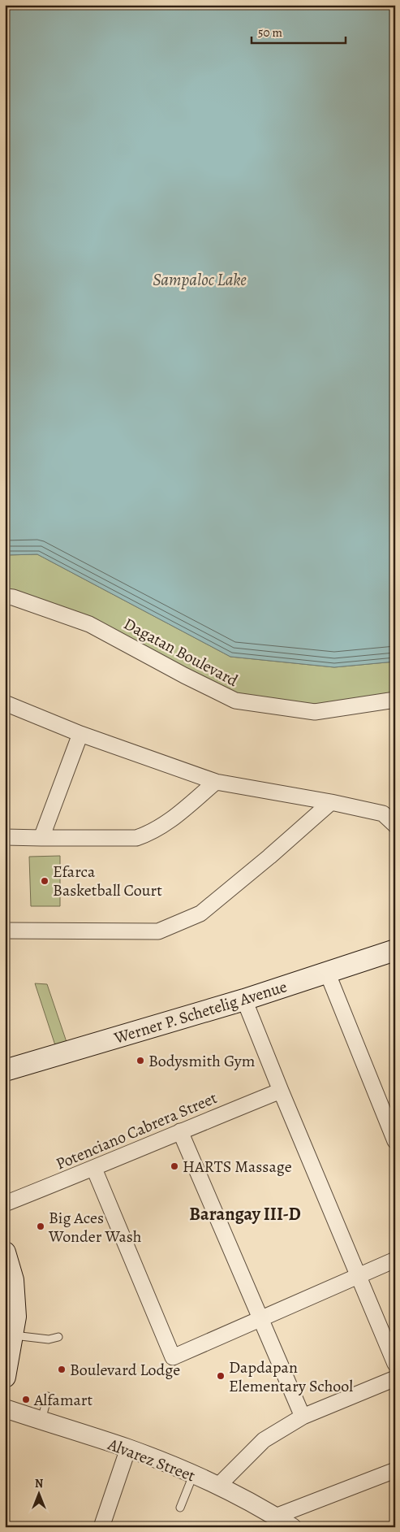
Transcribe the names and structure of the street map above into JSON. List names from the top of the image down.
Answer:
{
  "streets": {
    "main road": ["Werner P. Schetelig Avenue"],
    "street": ["Dagatan Boulevard", "Potenciano Cabrera Street", "Alvarez Street"]
  },
  "districts": ["Barangay III-D"],
  "water": ["Sampaloc Lake"],
  "places": [
    "Efarca Basketball Court",
    "Bodysmith Gym",
    "HARTS Massage",
    "Big Aces Wonder Wash",
    "Boulevard Lodge",
    "Dapdapan Elementary School",
    "Alfamart"
  ],
  "scale_bar": "50 m",
  "north": "top"
}
